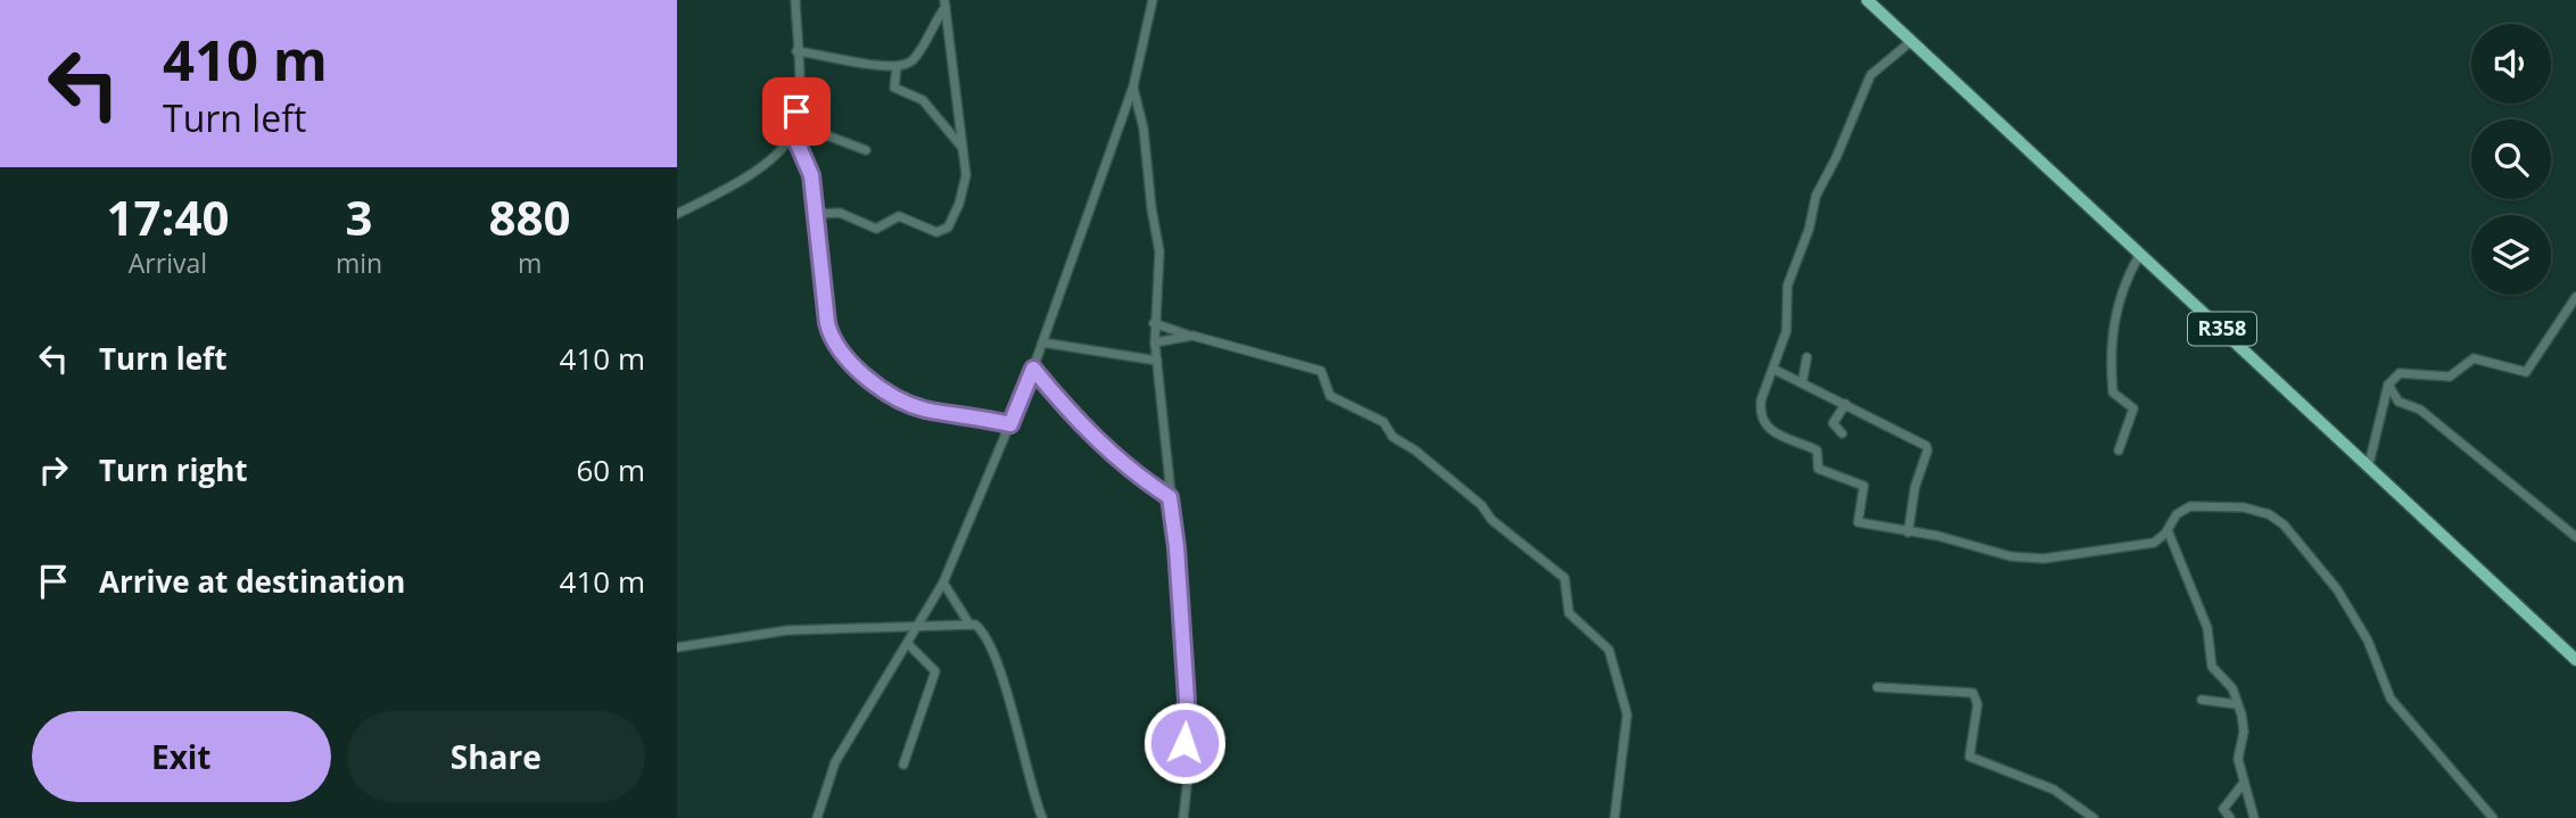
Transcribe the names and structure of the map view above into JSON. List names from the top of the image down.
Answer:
{
  "streets": {
    "main road": ["R358"]
  },
  "page": {
    "turn": ["410 m", "Turn left"],
    "eta": [
      "17:40",
      "Arrival",
      "3",
      "min",
      "880",
      "m"
    ],
    "list": [
      {
        "name": "Turn left",
        "value": "410 m"
      },
      {
        "name": "Turn right",
        "value": "60 m"
      },
      {
        "name": "Arrive at destination",
        "value": "410 m"
      }
    ],
    "buttons": ["Exit", "Share"]
  }
}
